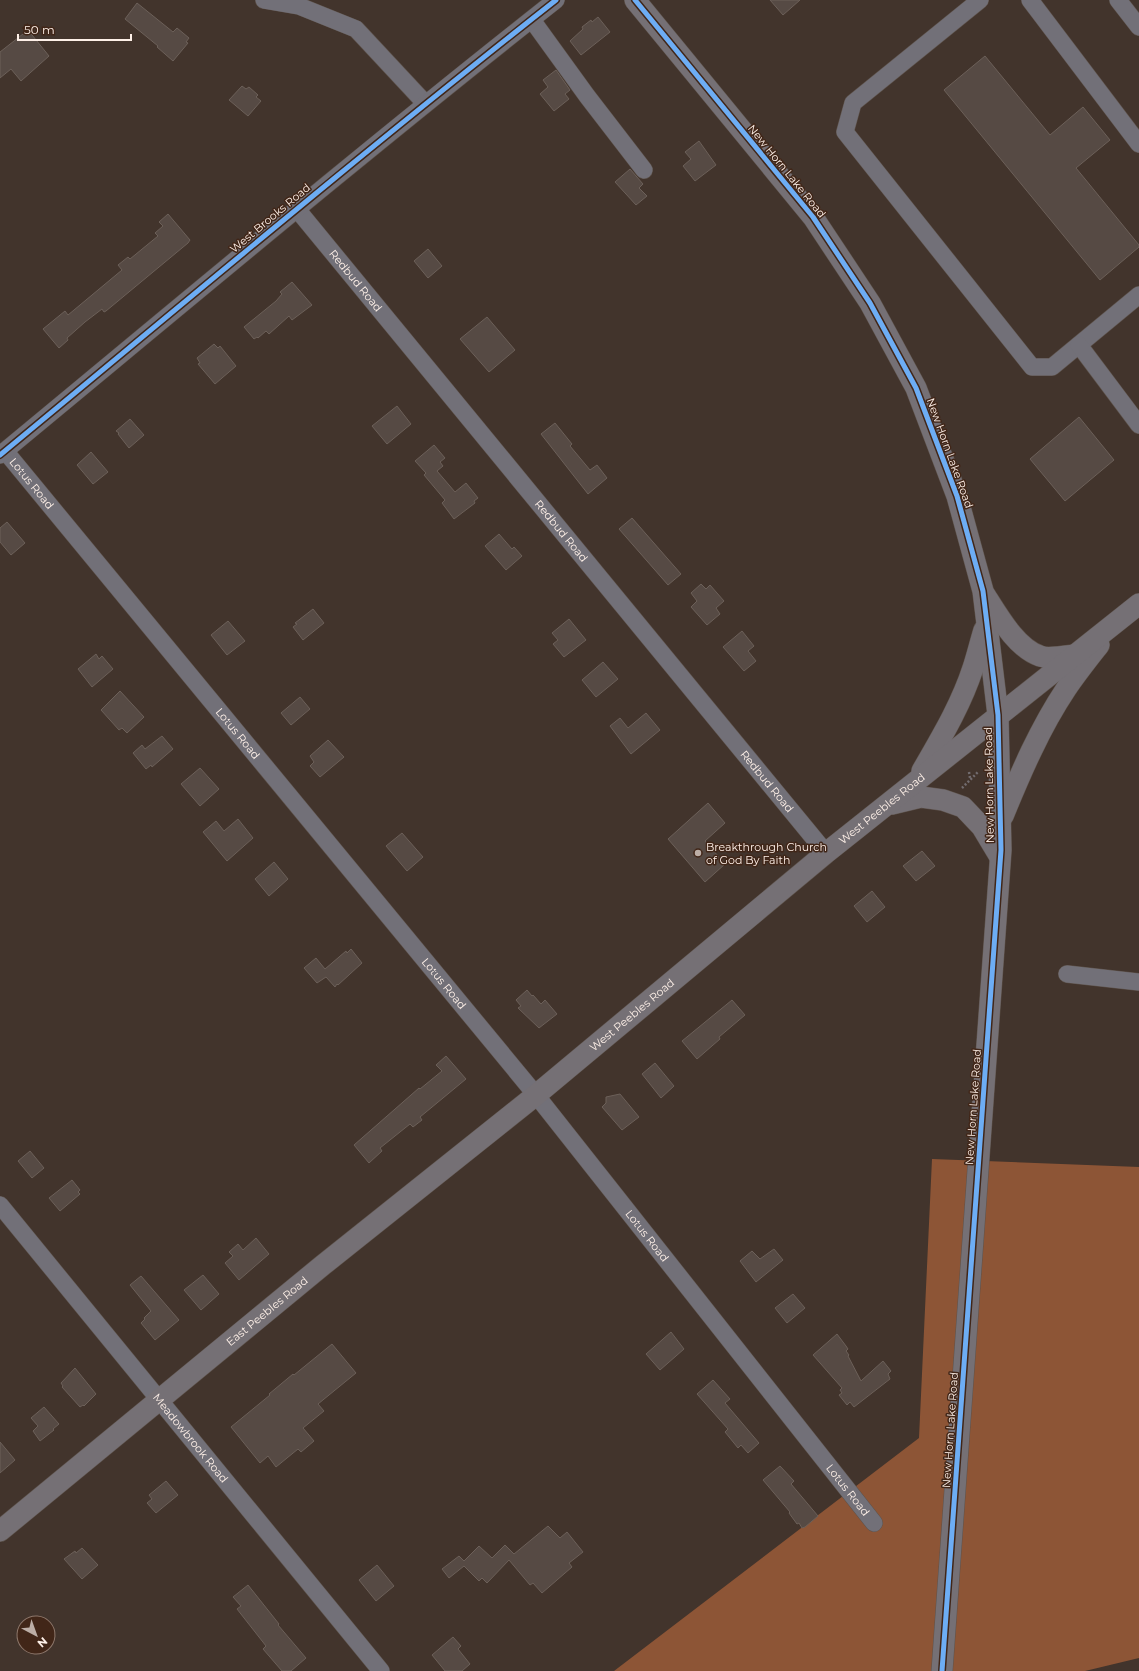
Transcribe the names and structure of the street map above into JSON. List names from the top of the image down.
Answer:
{
  "streets": {
    "main road": ["New Horn Lake Road", "West Peebles Road", "East Peebles Road"],
    "street": [
      "West Brooks Road",
      "Redbud Road",
      "Lotus Road",
      "Meadowbrook Road"
    ]
  },
  "crossings": [
    ["New Horn Lake Road", "West Peebles Road"],
    ["West Brooks Road", "Redbud Road"],
    ["West Brooks Road", "Lotus Road"],
    ["Redbud Road", "West Peebles Road"],
    ["Lotus Road", "West Peebles Road"],
    ["Lotus Road", "East Peebles Road"],
    ["West Peebles Road", "East Peebles Road"],
    ["East Peebles Road", "Meadowbrook Road"]
  ],
  "places": ["Breakthrough Church of God By Faith"],
  "scale_bar": "50 m",
  "north": "bottom right"
}
